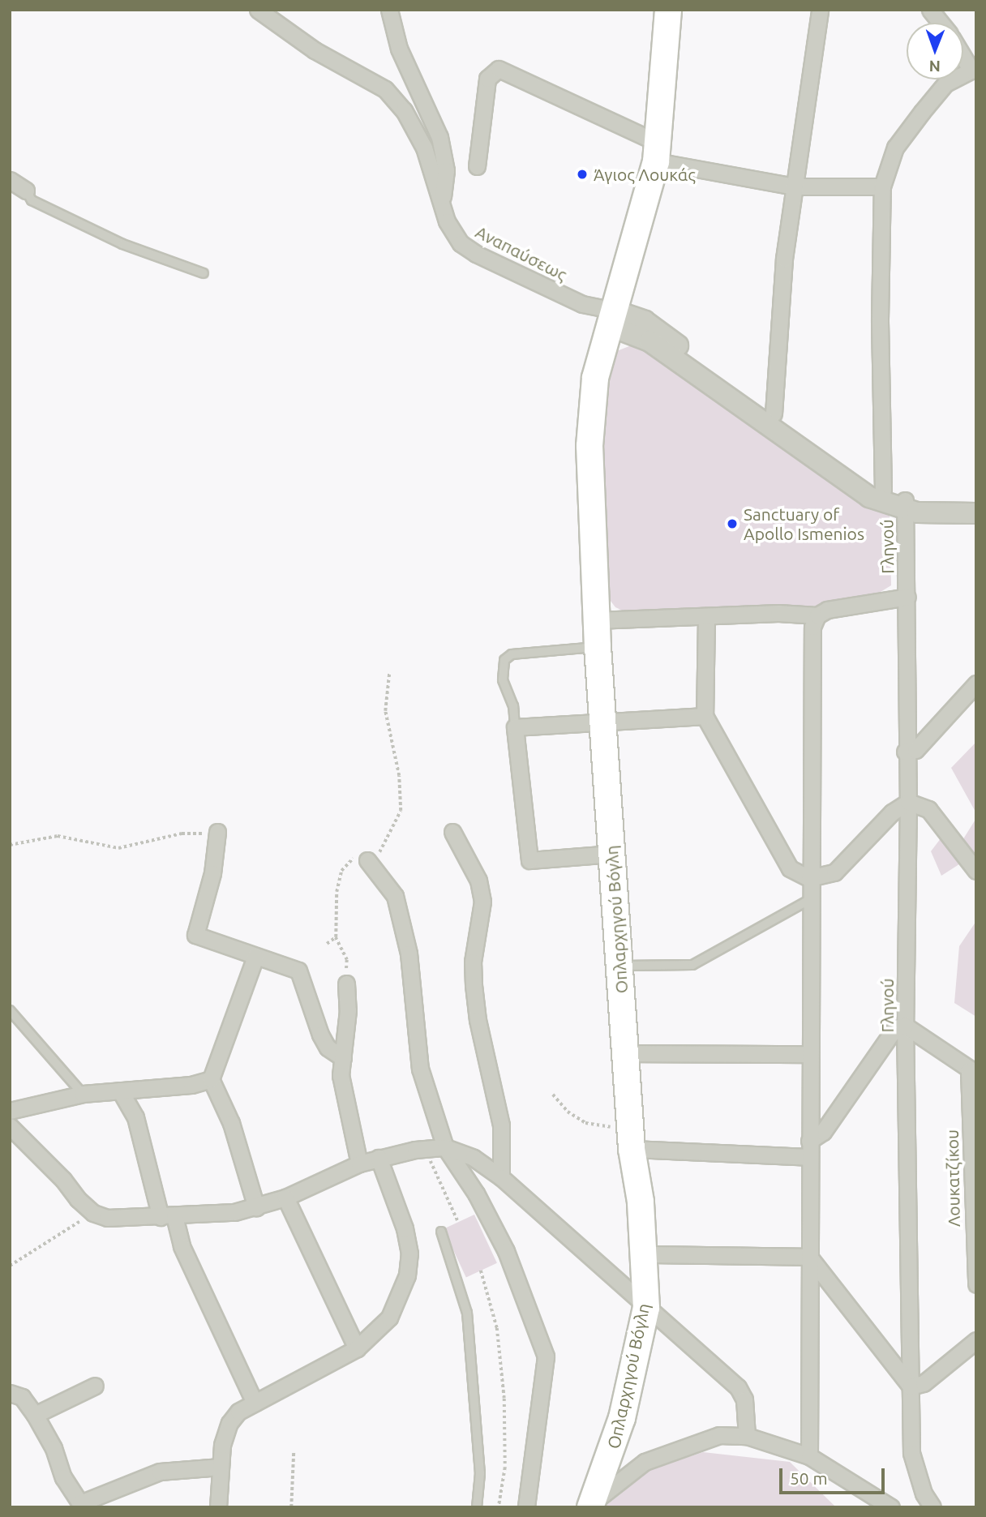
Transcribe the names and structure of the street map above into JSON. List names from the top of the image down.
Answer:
{
  "streets": {
    "main road": ["Οπλαρχηγού Βόγλη"],
    "street": ["Αναπαύσεως", "Γληνού", "Λουκατζίκου"]
  },
  "crossings": [
    ["Αναπαύσεως", "Οπλαρχηγού Βόγλη"]
  ],
  "places": ["Άγιος Λουκάς", "Sanctuary of Apollo Ismenios"],
  "scale_bar": "50 m",
  "north": "bottom"
}
